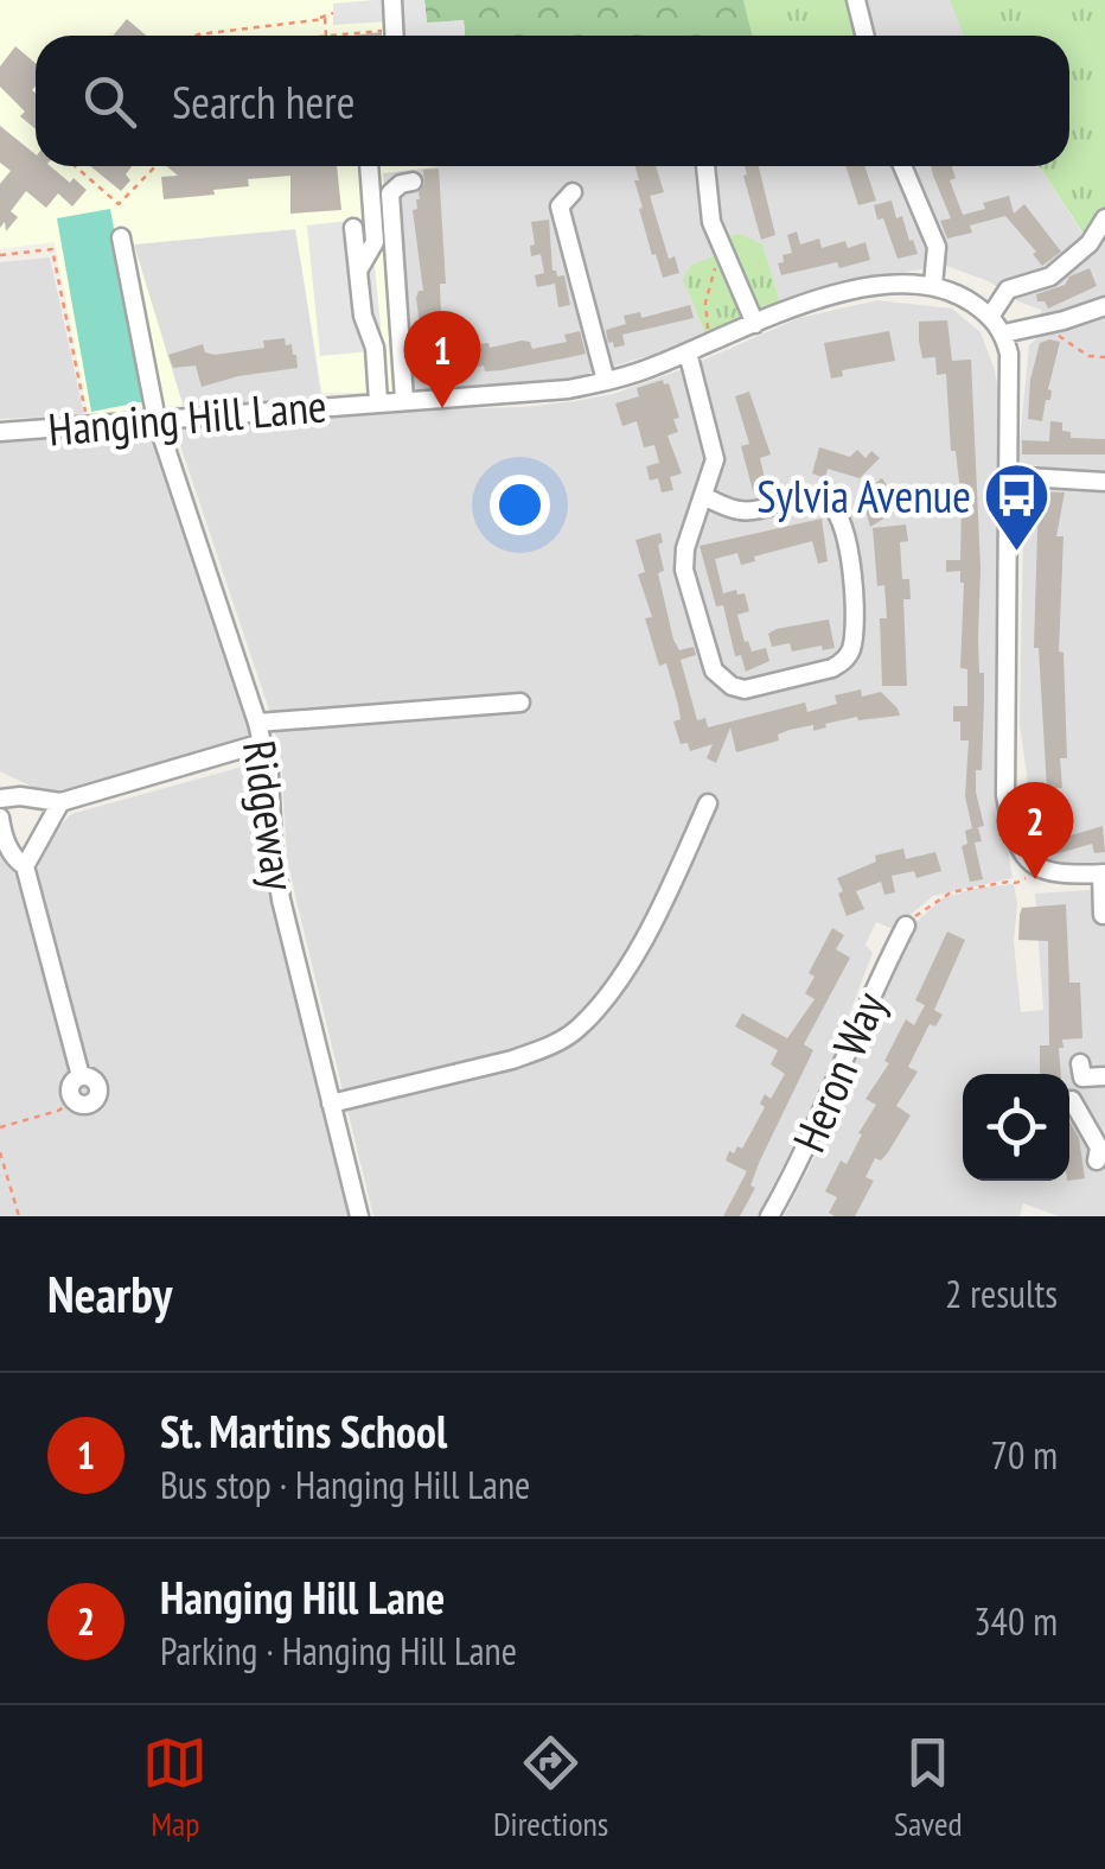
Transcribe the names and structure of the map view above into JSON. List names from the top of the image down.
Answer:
{
  "streets": {
    "street": ["Hanging Hill Lane", "Ridgeway", "Heron Way"]
  },
  "crossings": [
    ["Hanging Hill Lane", "Ridgeway"]
  ],
  "places": {
    "bus stop": ["Sylvia Avenue"]
  },
  "page": {
    "search": "Search here",
    "pins": ["1", "2"],
    "heading": ["Nearby", "2 results"],
    "list": [
      {
        "mark": "1",
        "name": "St. Martins School",
        "note": "Bus stop · Hanging Hill Lane",
        "value": "70 m"
      },
      {
        "mark": "2",
        "name": "Hanging Hill Lane",
        "note": "Parking · Hanging Hill Lane",
        "value": "340 m"
      }
    ],
    "nav": ["Map", "Directions", "Saved"]
  }
}
